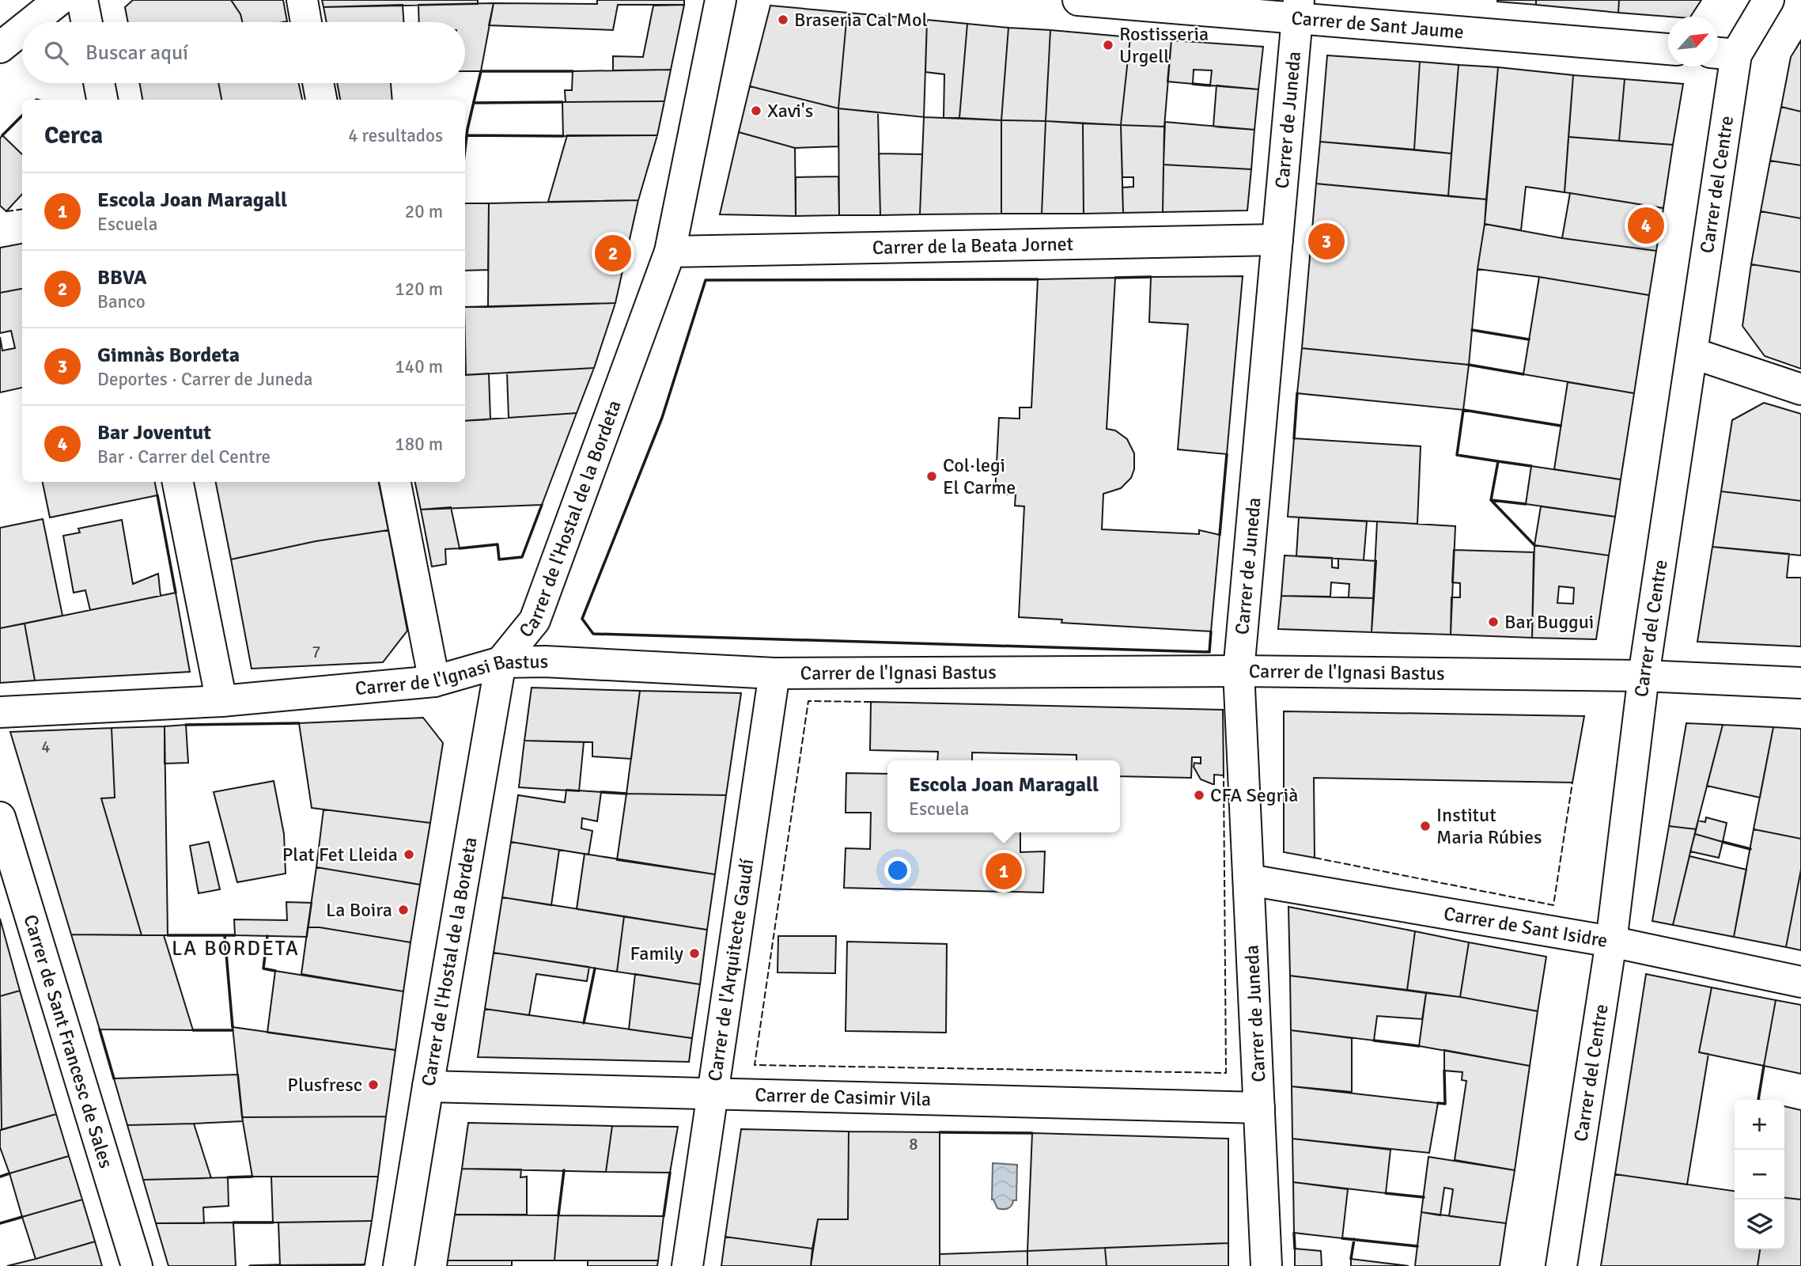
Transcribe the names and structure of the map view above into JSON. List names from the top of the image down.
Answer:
{
  "streets": {
    "street": [
      "Carrer de Sant Jaume",
      "Carrer de Juneda",
      "Carrer del Centre",
      "Carrer de la Beata Jornet",
      "Carrer de l'Hostal de la Bordeta",
      "Carrer de l'Ignasi Bastus",
      "Carrer de Sant Isidre",
      "Carrer de l'Arquitecte Gaudí",
      "Carrer de Sant Francesc de Sales",
      "Carrer de Casimir Vila"
    ]
  },
  "crossings": [
    ["Carrer de Sant Jaume", "Carrer de Juneda"],
    ["Carrer de Juneda", "Carrer de la Beata Jornet"],
    ["Carrer de Juneda", "Carrer de l'Ignasi Bastus"],
    ["Carrer de Juneda", "Carrer de Sant Isidre"],
    ["Carrer de Juneda", "Carrer de Casimir Vila"],
    ["Carrer del Centre", "Carrer de l'Ignasi Bastus"],
    ["Carrer del Centre", "Carrer de Sant Isidre"],
    ["Carrer de la Beata Jornet", "Carrer de l'Hostal de la Bordeta"],
    ["Carrer de l'Hostal de la Bordeta", "Carrer de l'Ignasi Bastus"],
    ["Carrer de l'Hostal de la Bordeta", "Carrer de Casimir Vila"],
    ["Carrer de l'Ignasi Bastus", "Carrer de l'Arquitecte Gaudí"],
    ["Carrer de l'Arquitecte Gaudí", "Carrer de Casimir Vila"]
  ],
  "districts": ["LA BORDETA"],
  "places": [
    "Braseria Cal Mol",
    "Rostisseria Urgell",
    "Xavi's",
    "Col·legi El Carme",
    "Bar Buggui",
    "CFA Segrià",
    "Institut Maria Rúbies",
    "Plat Fet Lleida",
    "La Boira",
    "Family",
    "Plusfresc"
  ],
  "house_numbers": ["7", "4", "8"],
  "north": "top right",
  "page": {
    "search": "Buscar aquí",
    "heading": ["Cerca", "4 resultados"],
    "list": [
      {
        "mark": "1",
        "name": "Escola Joan Maragall",
        "note": "Escuela",
        "value": "20 m"
      },
      {
        "mark": "2",
        "name": "BBVA",
        "note": "Banco",
        "value": "120 m"
      },
      {
        "mark": "3",
        "name": "Gimnàs Bordeta",
        "note": "Deportes · Carrer de Juneda",
        "value": "140 m"
      },
      {
        "mark": "4",
        "name": "Bar Joventut",
        "note": "Bar · Carrer del Centre",
        "value": "180 m"
      }
    ],
    "pins": [
      "4",
      "3",
      "2",
      "1"
    ],
    "popup": ["Escola Joan Maragall", "Escuela"],
    "map_buttons": ["+", "−"]
  }
}
